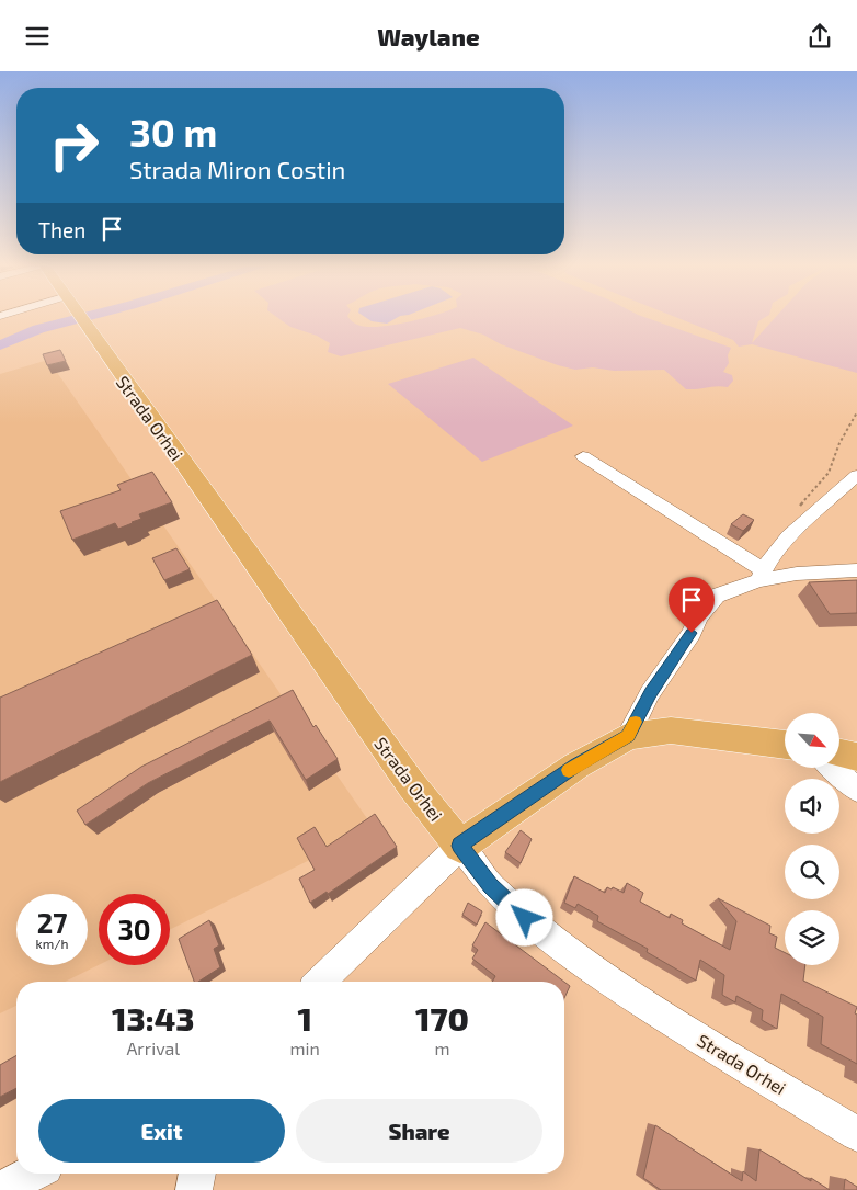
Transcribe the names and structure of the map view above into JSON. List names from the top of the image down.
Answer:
{
  "streets": {
    "main road": ["Strada Orhei"]
  },
  "north": "bottom right",
  "page": {
    "header": "Waylane",
    "turn": ["30 m", "Strada Miron Costin"],
    "then": "Then",
    "speed": "27 km/h",
    "limit": "30",
    "eta": [
      "13:43",
      "Arrival",
      "1",
      "min",
      "170",
      "m"
    ],
    "buttons": ["Exit", "Share"]
  }
}
